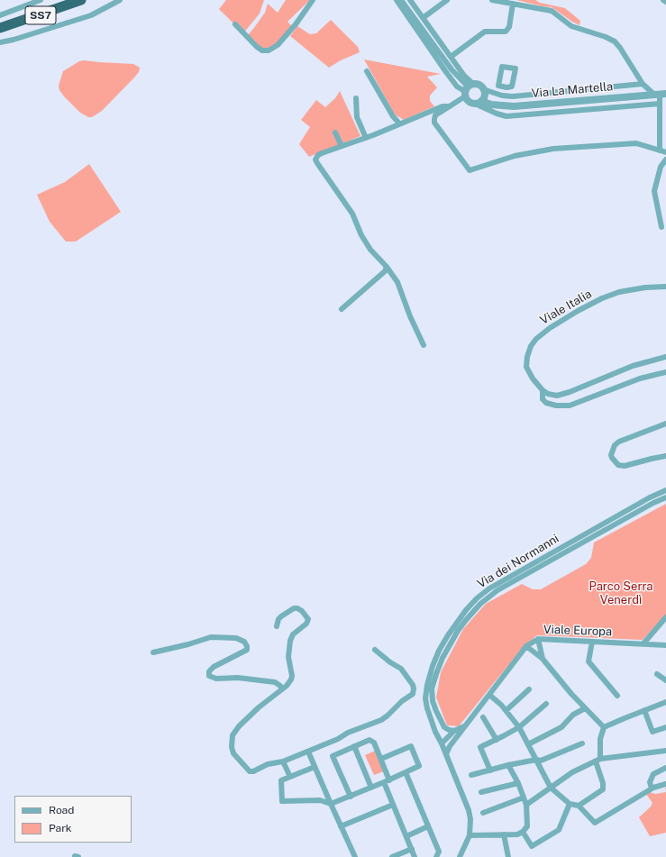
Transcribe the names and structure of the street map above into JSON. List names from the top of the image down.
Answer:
{
  "streets": {
    "highway": ["SS7"],
    "street": [
      "Via La Martella",
      "Viale Italia",
      "Via dei Normanni",
      "Viale Europa"
    ]
  },
  "crossings": [
    ["Via dei Normanni", "Viale Europa"]
  ],
  "parks": ["Parco Serra Venerdì"],
  "legend": ["Road", "Park"]
}
